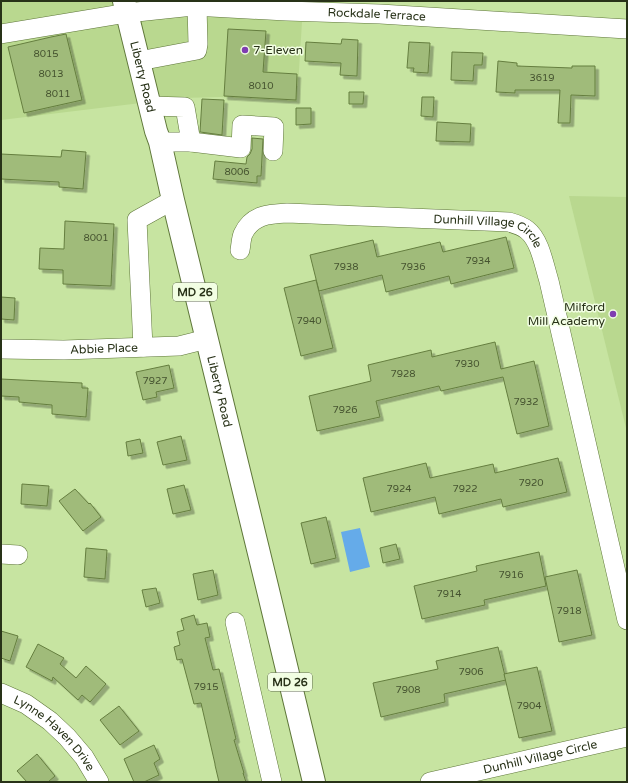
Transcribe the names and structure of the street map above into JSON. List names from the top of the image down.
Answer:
{
  "streets": {
    "main road": ["Liberty Road", "MD 26"],
    "street": [
      "Rockdale Terrace",
      "Dunhill Village Circle",
      "Abbie Place",
      "Lynne Haven Drive"
    ]
  },
  "crossings": [
    ["Rockdale Terrace", "Liberty Road"],
    ["Liberty Road", "Abbie Place"]
  ],
  "places": ["7-Eleven", "Milford Mill Academy"],
  "house_numbers": [
    "8015",
    "8013",
    "3619",
    "8010",
    "8011",
    "8006",
    "8001",
    "7934",
    "7938",
    "7936",
    "7940",
    "7930",
    "7928",
    "7927",
    "7932",
    "7926",
    "7920",
    "7924",
    "7922",
    "7916",
    "7914",
    "7918",
    "7906",
    "7915",
    "7908",
    "7904"
  ]
}
